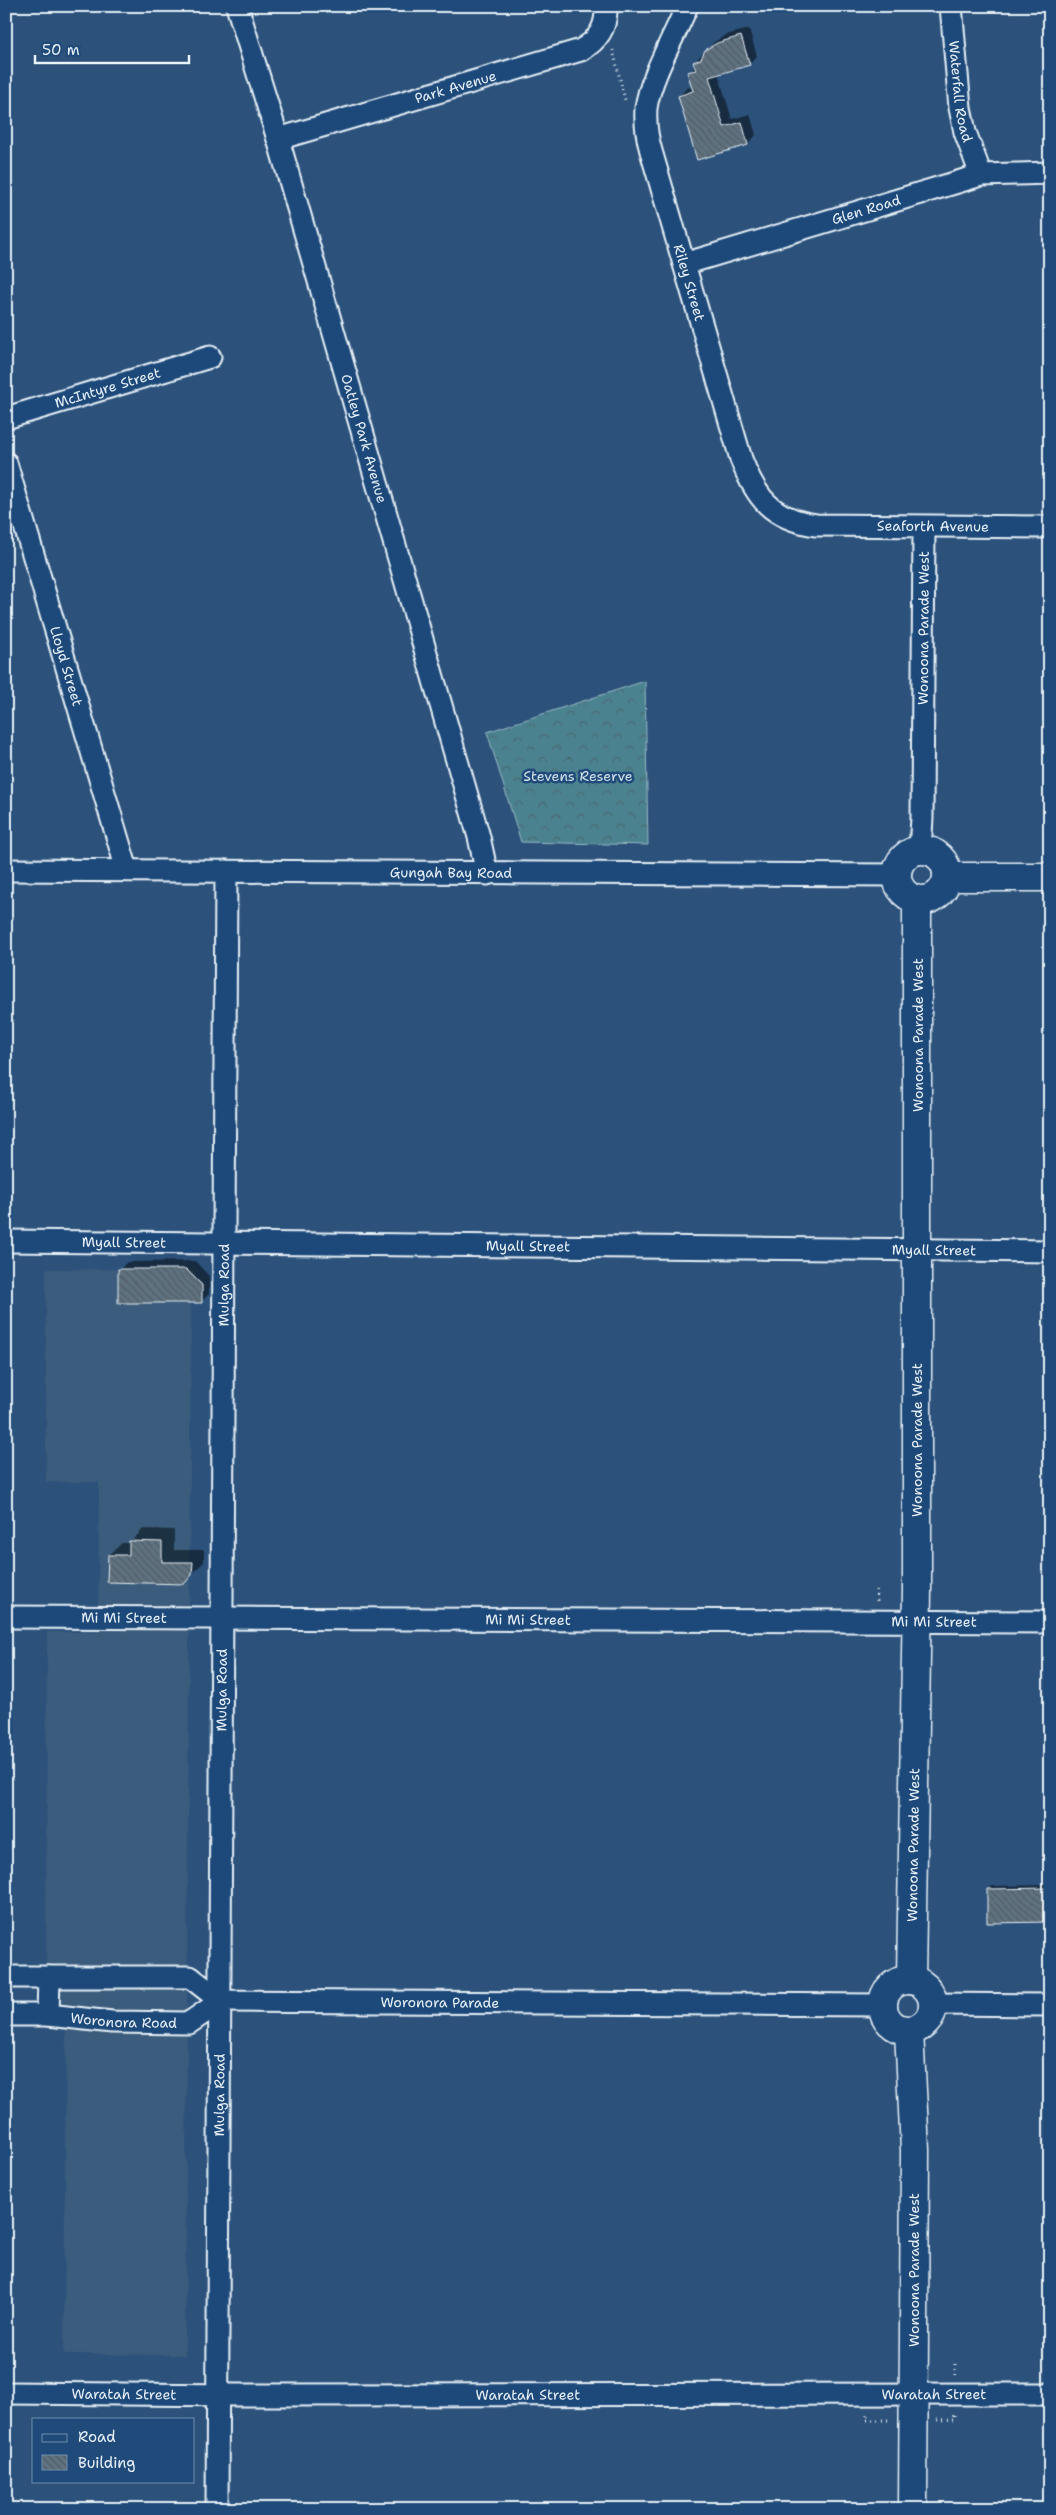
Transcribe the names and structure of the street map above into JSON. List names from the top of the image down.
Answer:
{
  "streets": {
    "street": [
      "Park Avenue",
      "Waterfall Road",
      "Glen Road",
      "Riley Street",
      "McIntyre Street",
      "Oatley Park Avenue",
      "Seaforth Avenue",
      "Wonoona Parade West",
      "Lloyd Street",
      "Gungah Bay Road",
      "Myall Street",
      "Mulga Road",
      "Mi Mi Street",
      "Woronora Parade",
      "Woronora Road",
      "Waratah Street"
    ]
  },
  "crossings": [
    ["Park Avenue", "Oatley Park Avenue"],
    ["Waterfall Road", "Glen Road"],
    ["Glen Road", "Riley Street"],
    ["Riley Street", "Seaforth Avenue"],
    ["Oatley Park Avenue", "Gungah Bay Road"],
    ["Seaforth Avenue", "Wonoona Parade West"],
    ["Wonoona Parade West", "Gungah Bay Road"],
    ["Wonoona Parade West", "Myall Street"],
    ["Wonoona Parade West", "Mi Mi Street"],
    ["Wonoona Parade West", "Woronora Parade"],
    ["Wonoona Parade West", "Waratah Street"],
    ["Lloyd Street", "Gungah Bay Road"],
    ["Gungah Bay Road", "Mulga Road"],
    ["Myall Street", "Mulga Road"],
    ["Mulga Road", "Mi Mi Street"],
    ["Mulga Road", "Woronora Parade"],
    ["Mulga Road", "Woronora Road"],
    ["Mulga Road", "Waratah Street"],
    ["Woronora Parade", "Woronora Road"]
  ],
  "parks": ["Stevens Reserve"],
  "legend": ["Road", "Building"],
  "scale_bar": "50 m"
}
